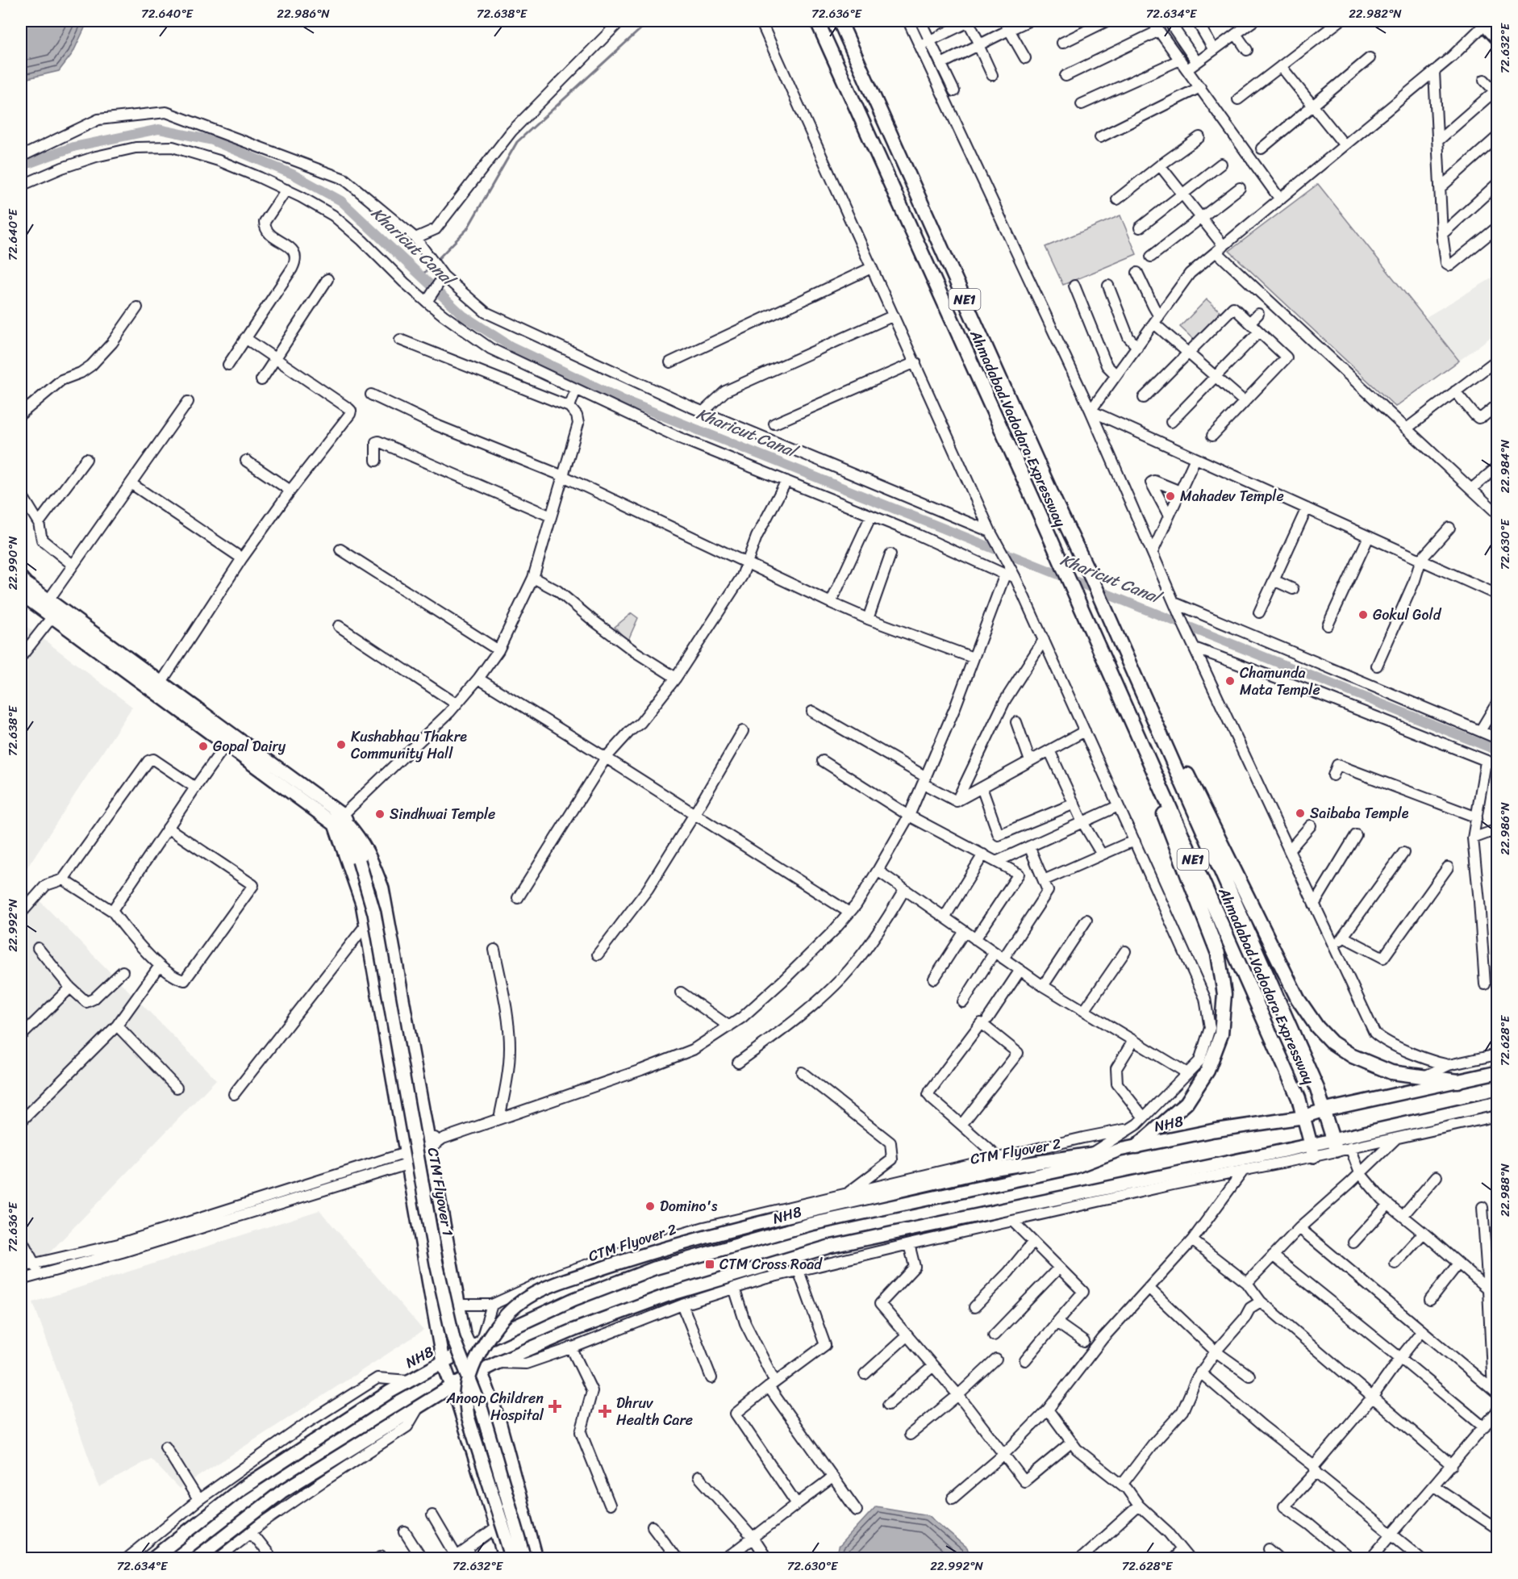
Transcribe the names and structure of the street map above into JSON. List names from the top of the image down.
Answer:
{
  "streets": {
    "highway": ["NE1", "Ahmadabad Vadodara Expressway"],
    "main road": ["NH8", "CTM Flyover 2", "CTM Flyover 1"]
  },
  "crossings": [
    ["Ahmadabad Vadodara Expressway", "NH8"],
    ["NH8", "CTM Flyover 2"]
  ],
  "water": ["Kharicut Canal"],
  "places": {
    "other": [
      "Mahadev Temple",
      "Gokul Gold",
      "Chamunda Mata Temple",
      "Kushabhau Thakre Community Hall",
      "Gopal Dairy",
      "Saibaba Temple",
      "Sindhwai Temple",
      "Domino's"
    ],
    "transit": ["CTM Cross Road"],
    "health": ["Anoop Children Hospital", "Dhruv Health Care"]
  },
  "coordinates": [
    "72.640°E",
    "22.986°N",
    "72.638°E",
    "72.636°E",
    "72.634°E",
    "22.982°N",
    "72.632°E",
    "22.984°N",
    "72.630°E",
    "22.990°N",
    "22.992°N",
    "72.628°E",
    "22.988°N"
  ]
}
